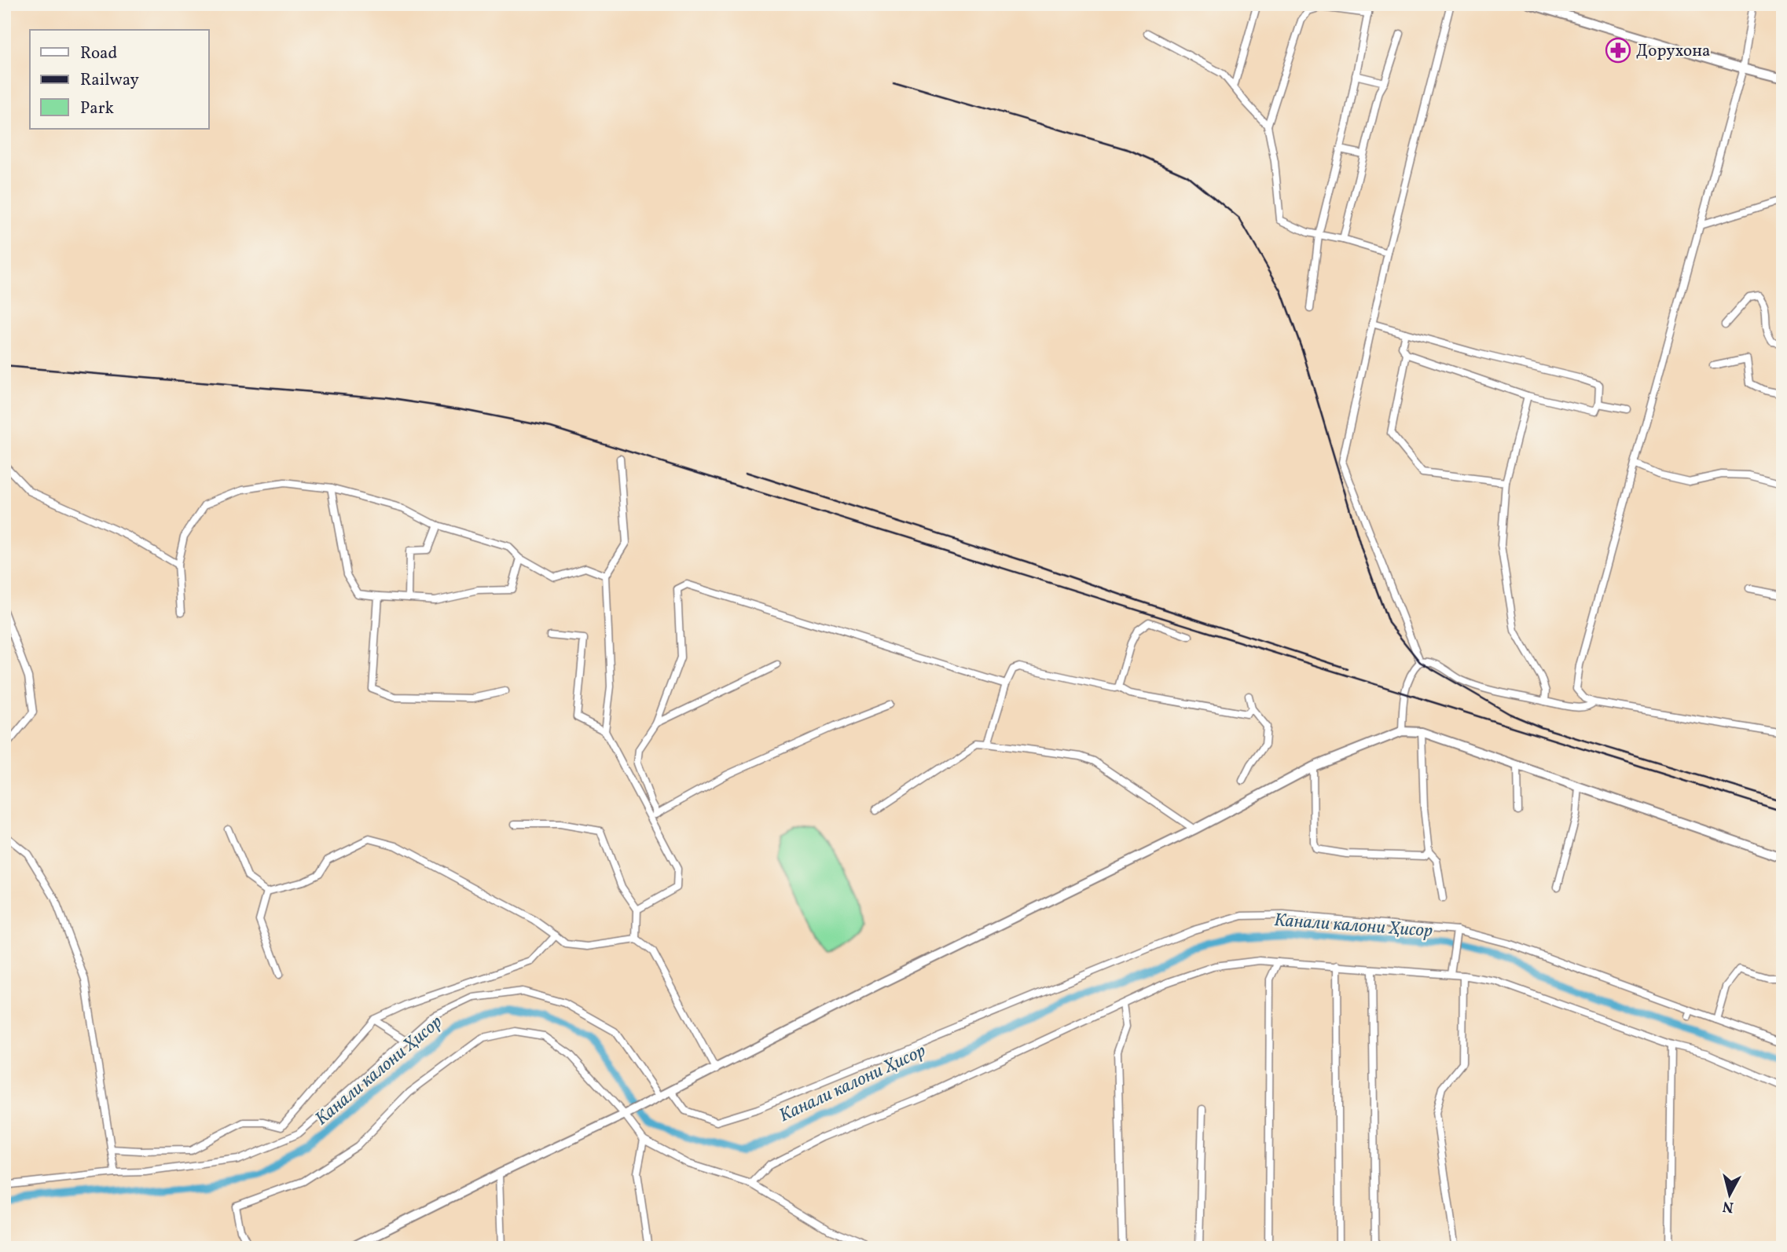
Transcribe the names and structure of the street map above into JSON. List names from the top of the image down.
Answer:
{
  "water": ["Канали калони Ҳисор"],
  "places": {
    "pharmacy": ["Дорухона"]
  },
  "legend": ["Road", "Railway", "Park"],
  "north": "bottom"
}
